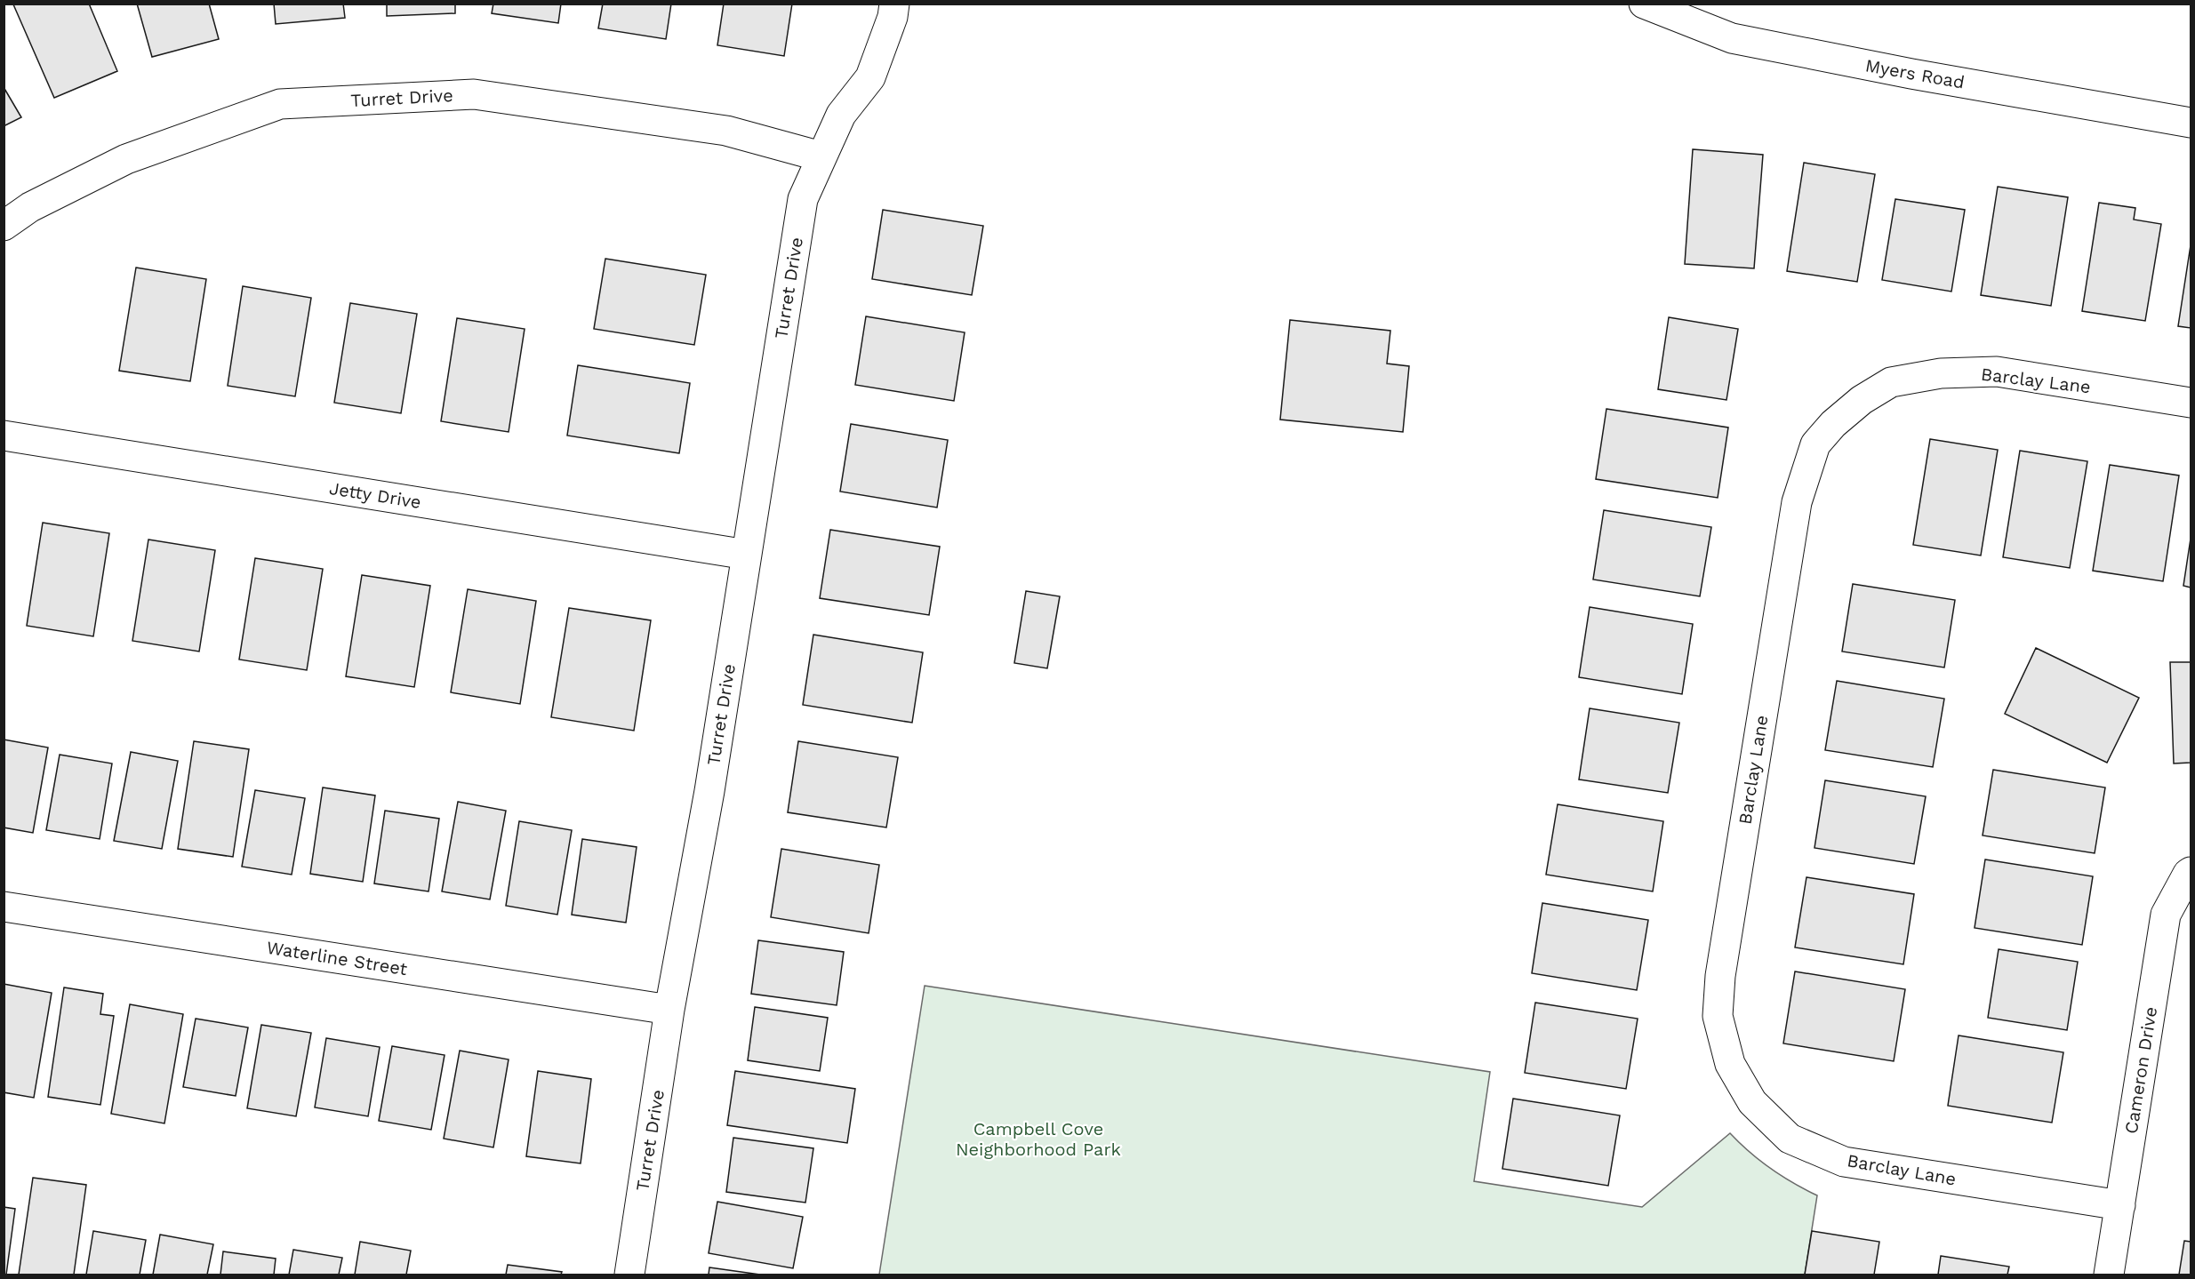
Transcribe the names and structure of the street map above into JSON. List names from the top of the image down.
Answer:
{
  "streets": {
    "street": [
      "Myers Road",
      "Turret Drive",
      "Barclay Lane",
      "Jetty Drive",
      "Waterline Street",
      "Cameron Drive"
    ]
  },
  "crossings": [
    ["Turret Drive", "Jetty Drive"],
    ["Turret Drive", "Waterline Street"],
    ["Barclay Lane", "Cameron Drive"]
  ],
  "parks": ["Campbell Cove Neighborhood Park"]
}
